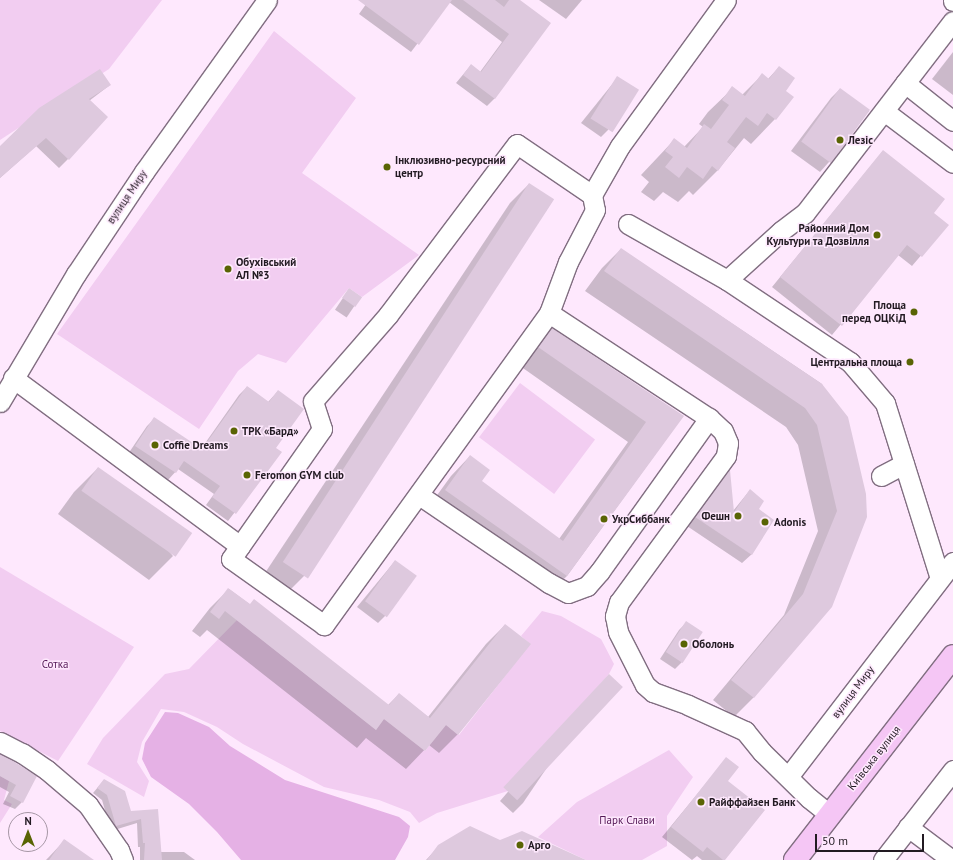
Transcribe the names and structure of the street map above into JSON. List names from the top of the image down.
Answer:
{
  "streets": {
    "main road": ["Київська вулиця"],
    "street": ["вулиця Миру"]
  },
  "parks": ["Сотка", "Парк Слави"],
  "places": [
    "Лезіс",
    "Інклюзивно-ресурсний центр",
    "Районний Дом Культури та Дозвілля",
    "Обухівський АЛ №3",
    "Площа перед ОЦКіД",
    "Центральна площа",
    "ТРК «Бард»",
    "Coffie Dreams",
    "Feromon GYM club",
    "Фешн",
    "УкрСиббанк",
    "Adonis",
    "Оболонь",
    "Райффайзен Банк",
    "Арго"
  ],
  "scale_bar": "50 m",
  "north": "top"
}
